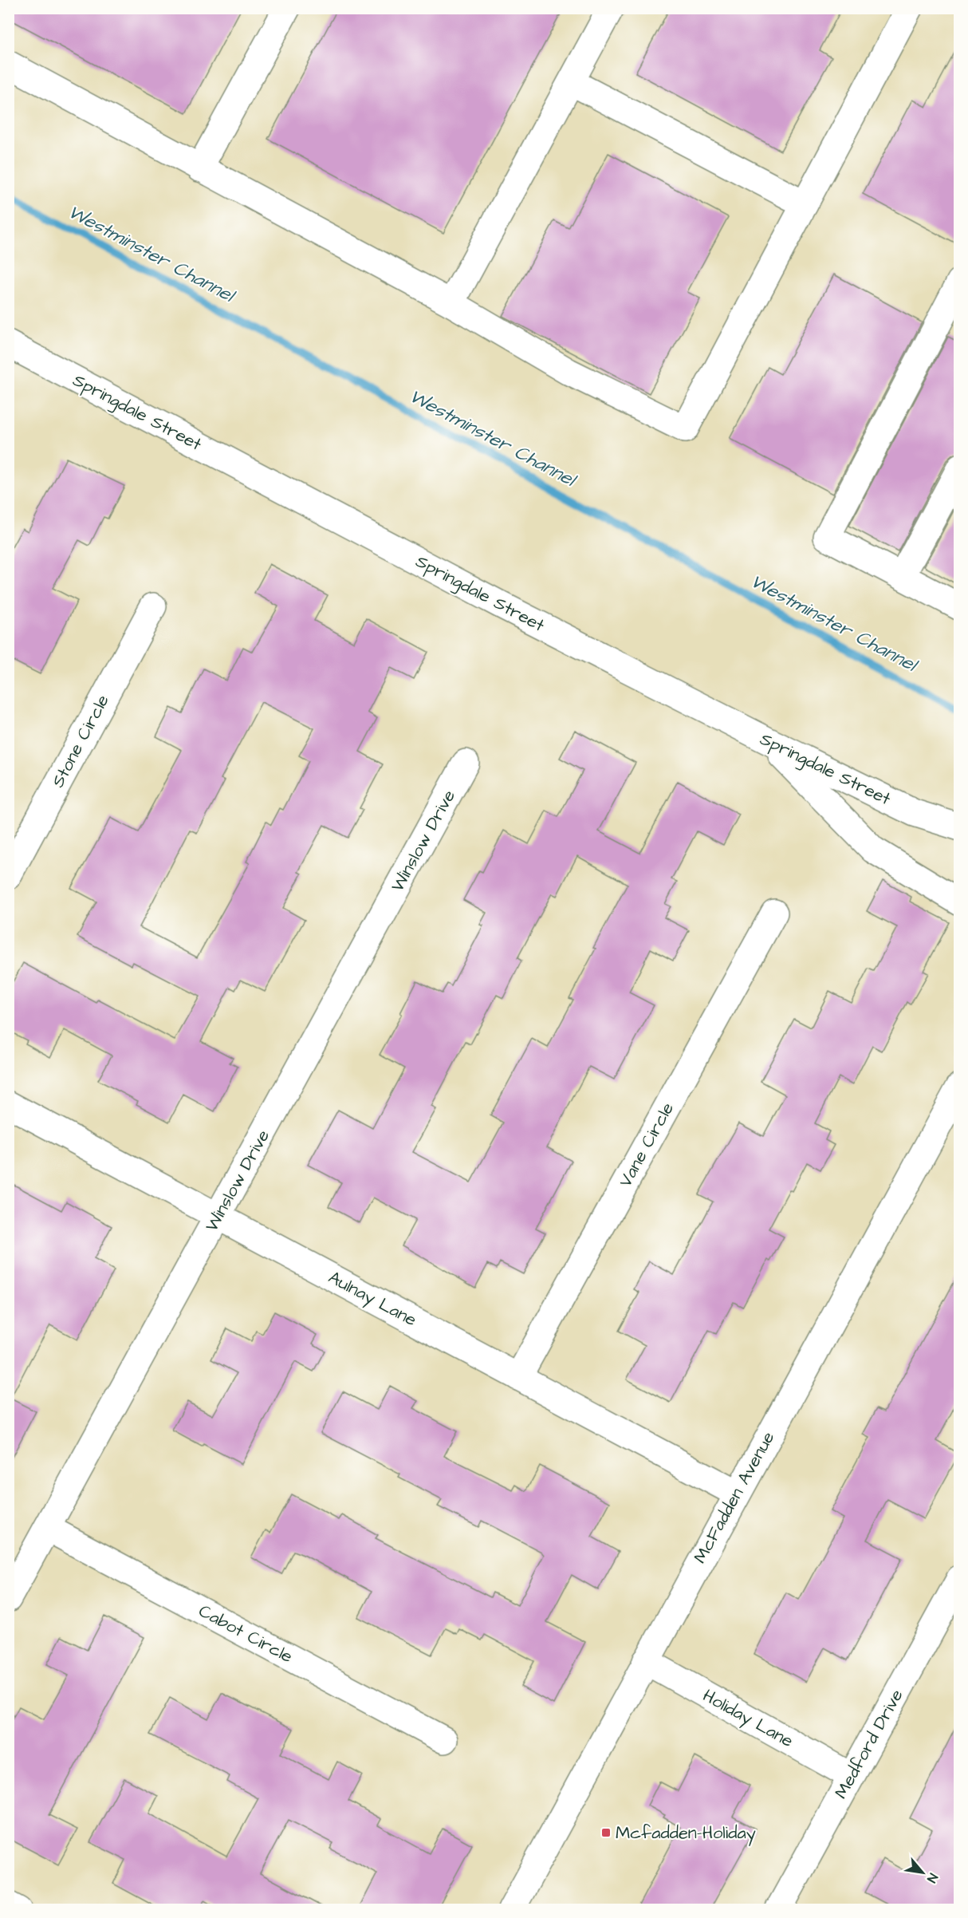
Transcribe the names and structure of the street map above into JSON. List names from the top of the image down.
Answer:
{
  "streets": {
    "street": [
      "Springdale Street",
      "Stone Circle",
      "Winslow Drive",
      "Vane Circle",
      "Aulnay Lane",
      "McFadden Avenue",
      "Cabot Circle",
      "Holiday Lane",
      "Medford Drive"
    ]
  },
  "crossings": [
    ["Winslow Drive", "Aulnay Lane"],
    ["Winslow Drive", "Cabot Circle"],
    ["Vane Circle", "Aulnay Lane"],
    ["Aulnay Lane", "McFadden Avenue"],
    ["McFadden Avenue", "Holiday Lane"],
    ["Holiday Lane", "Medford Drive"]
  ],
  "water": ["Westminster Channel"],
  "places": {
    "transit": ["Mcfadden-Holiday"]
  },
  "north": "bottom right"
}
